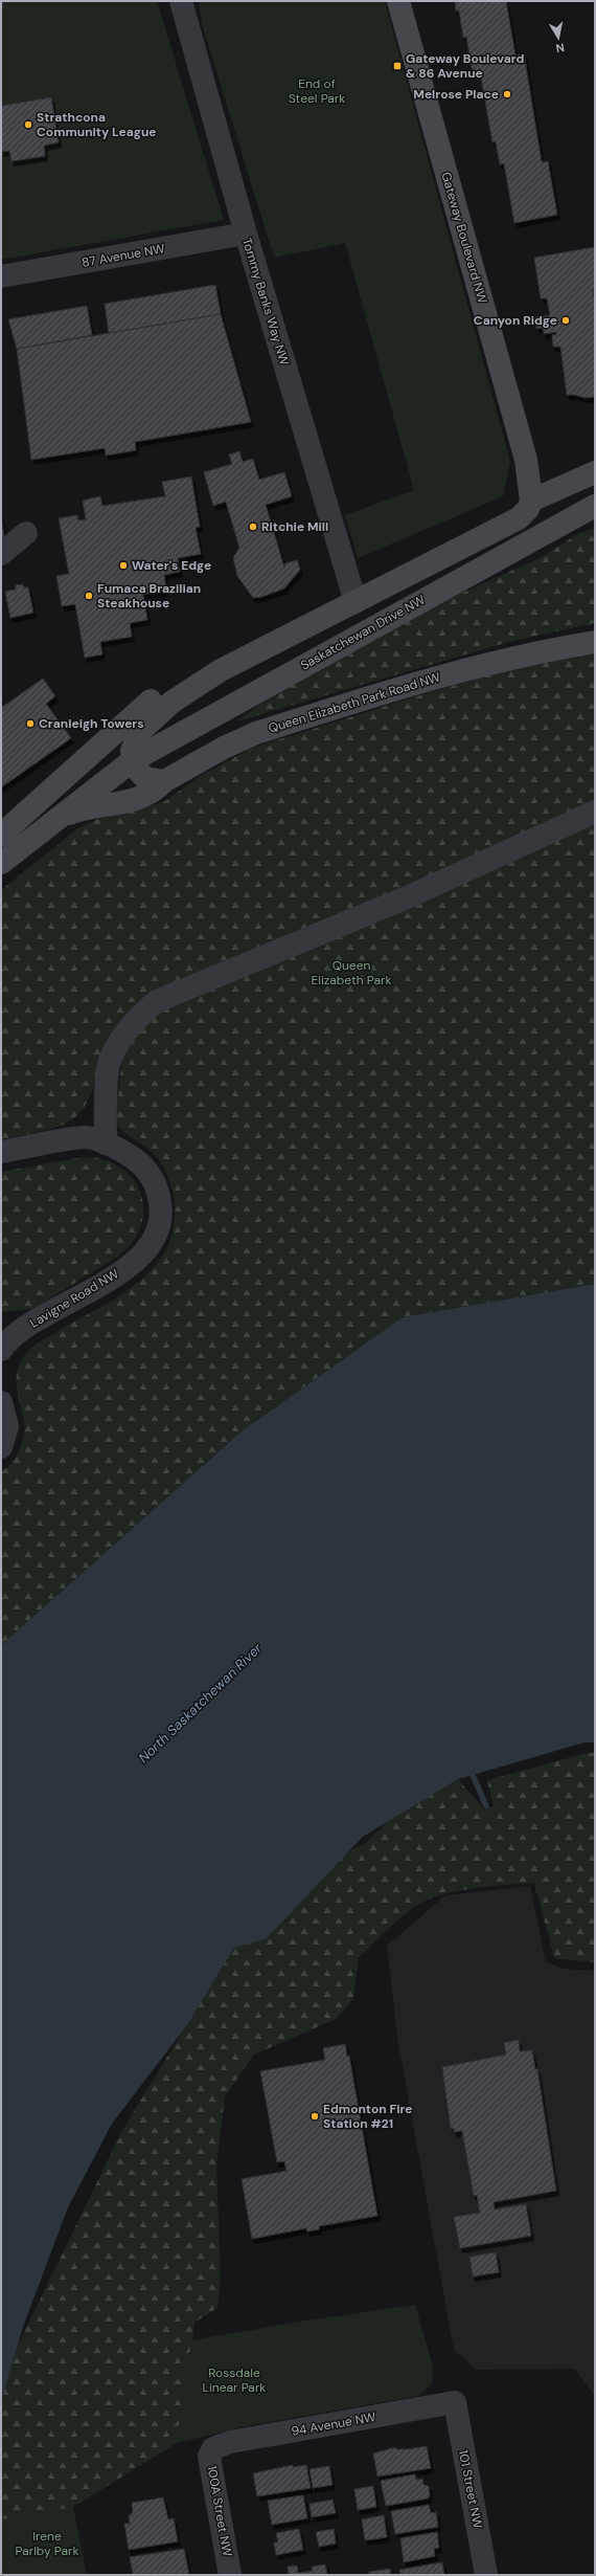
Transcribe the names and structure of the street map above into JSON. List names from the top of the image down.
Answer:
{
  "streets": {
    "main road": ["Gateway Boulevard NW", "Saskatchewan Drive NW", "Queen Elizabeth Park Road NW"],
    "street": [
      "87 Avenue NW",
      "Tommy Banks Way NW",
      "Lavigne Road NW",
      "94 Avenue NW",
      "101 Street NW",
      "100A Street NW"
    ]
  },
  "crossings": [
    ["87 Avenue NW", "Tommy Banks Way NW"],
    ["Saskatchewan Drive NW", "Queen Elizabeth Park Road NW"],
    ["94 Avenue NW", "101 Street NW"],
    ["94 Avenue NW", "100A Street NW"]
  ],
  "water": ["North Saskatchewan River"],
  "parks": [
    "End of Steel Park",
    "Queen Elizabeth Park",
    "Rossdale Linear Park",
    "Irene Parlby Park"
  ],
  "places": {
    "transit": ["Gateway Boulevard & 86 Avenue"],
    "other": [
      "Melrose Place",
      "Strathcona Community League",
      "Canyon Ridge",
      "Ritchie Mill",
      "Water's Edge",
      "Fumaca Brazilian Steakhouse",
      "Cranleigh Towers",
      "Edmonton Fire Station #21"
    ]
  },
  "north": "bottom"
}
